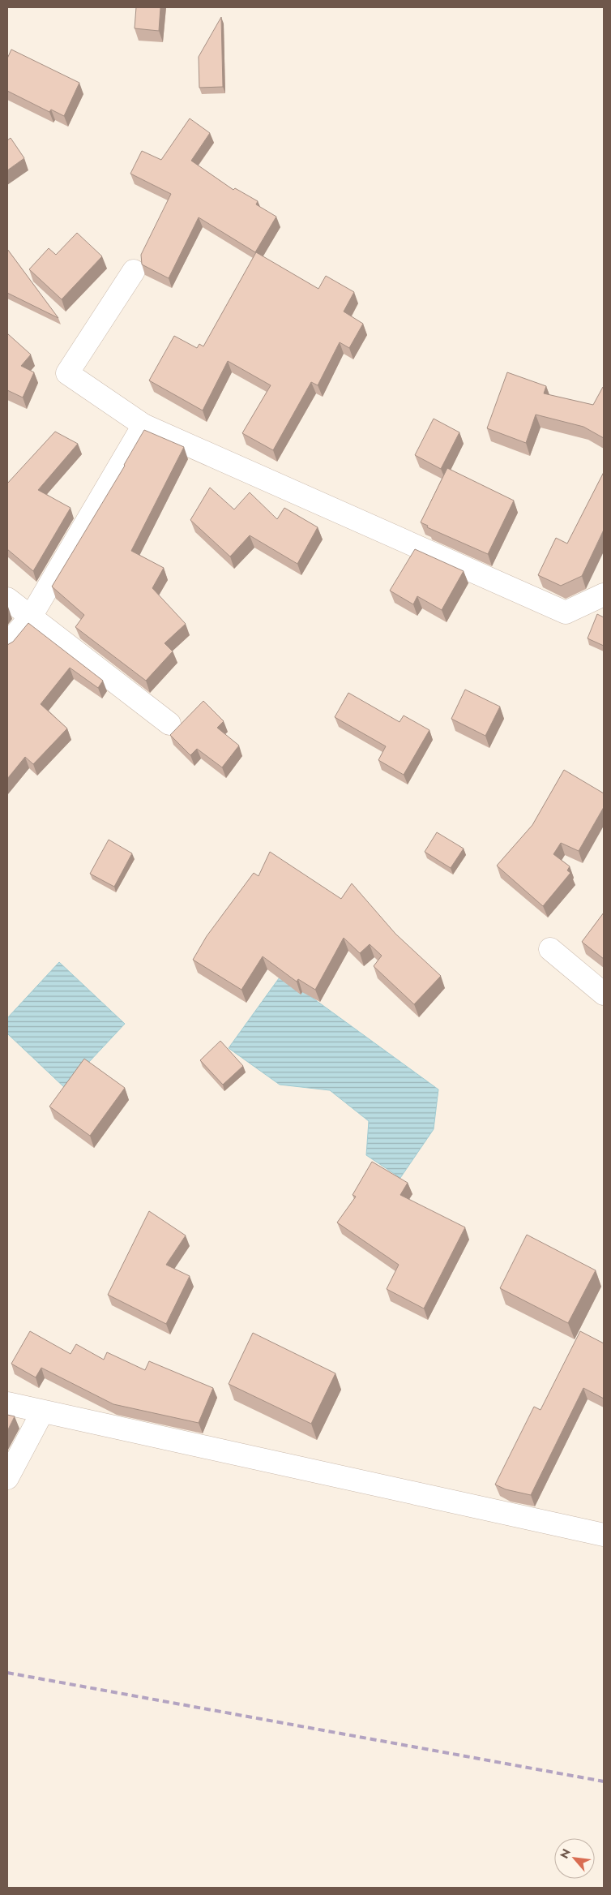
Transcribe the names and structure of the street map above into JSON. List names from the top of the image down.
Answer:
{
  "north": "top left"
}
